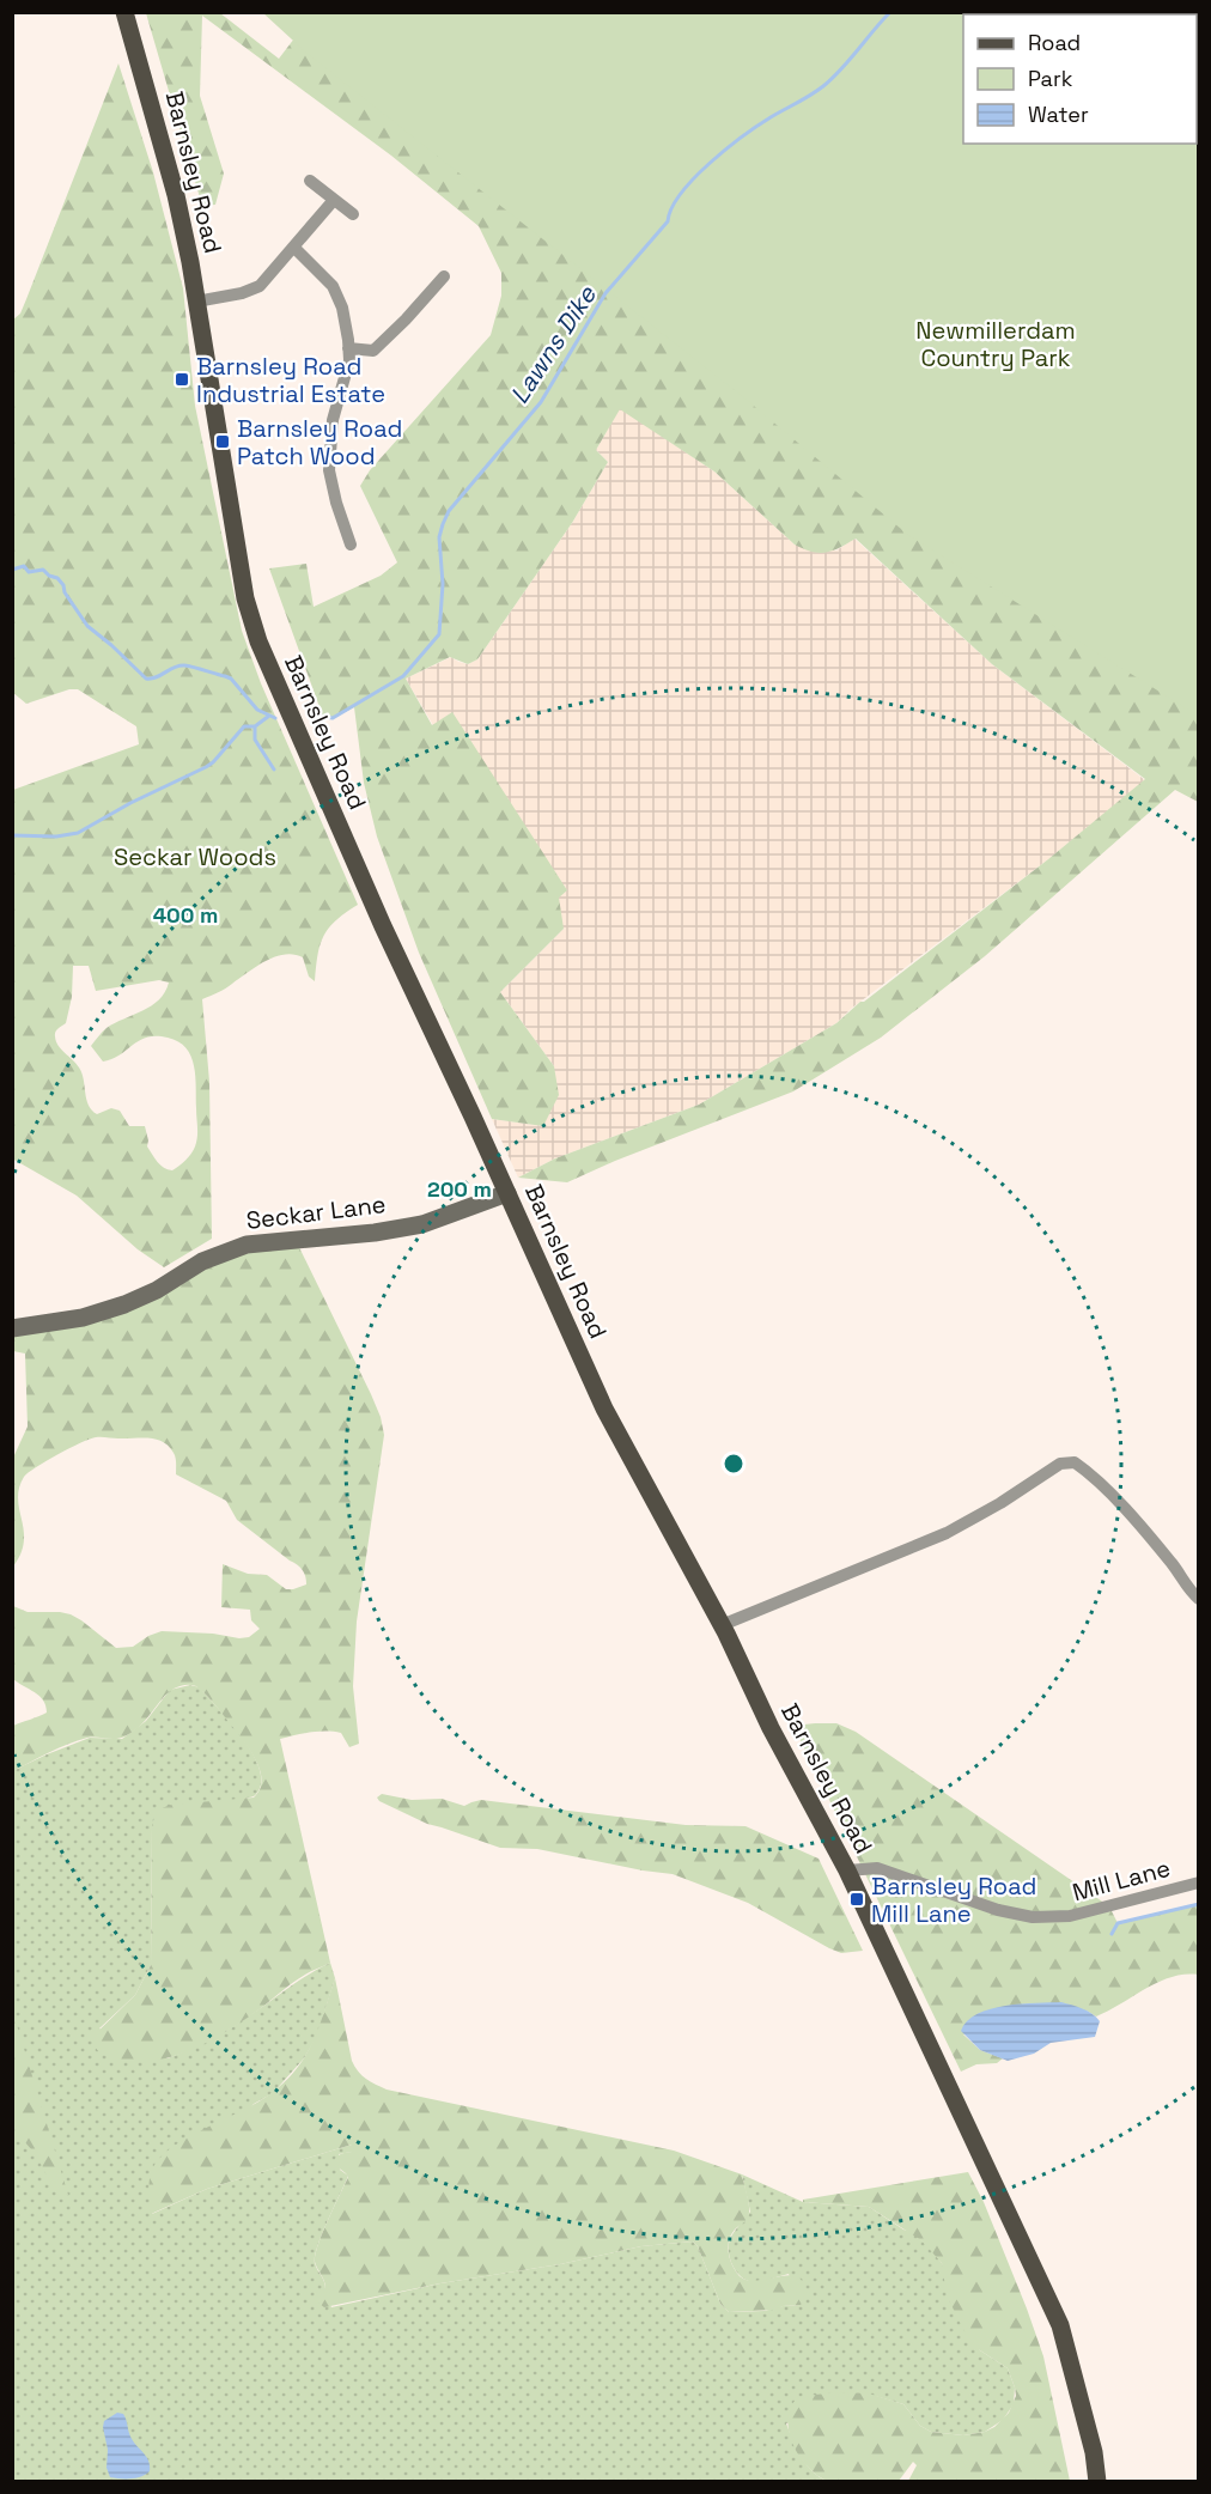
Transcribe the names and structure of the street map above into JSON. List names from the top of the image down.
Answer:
{
  "streets": {
    "main road": ["Barnsley Road"],
    "street": ["Seckar Lane", "Mill Lane"]
  },
  "crossings": [
    ["Barnsley Road", "Seckar Lane"],
    ["Barnsley Road", "Mill Lane"]
  ],
  "water": ["Lawns Dike"],
  "parks": ["Newmillerdam Country Park", "Seckar Woods"],
  "places": {
    "transit": ["Barnsley Road Industrial Estate", "Barnsley Road Patch Wood", "Barnsley Road Mill Lane"]
  },
  "legend": ["Road", "Park", "Water"],
  "rings": ["400 m", "200 m"]
}
